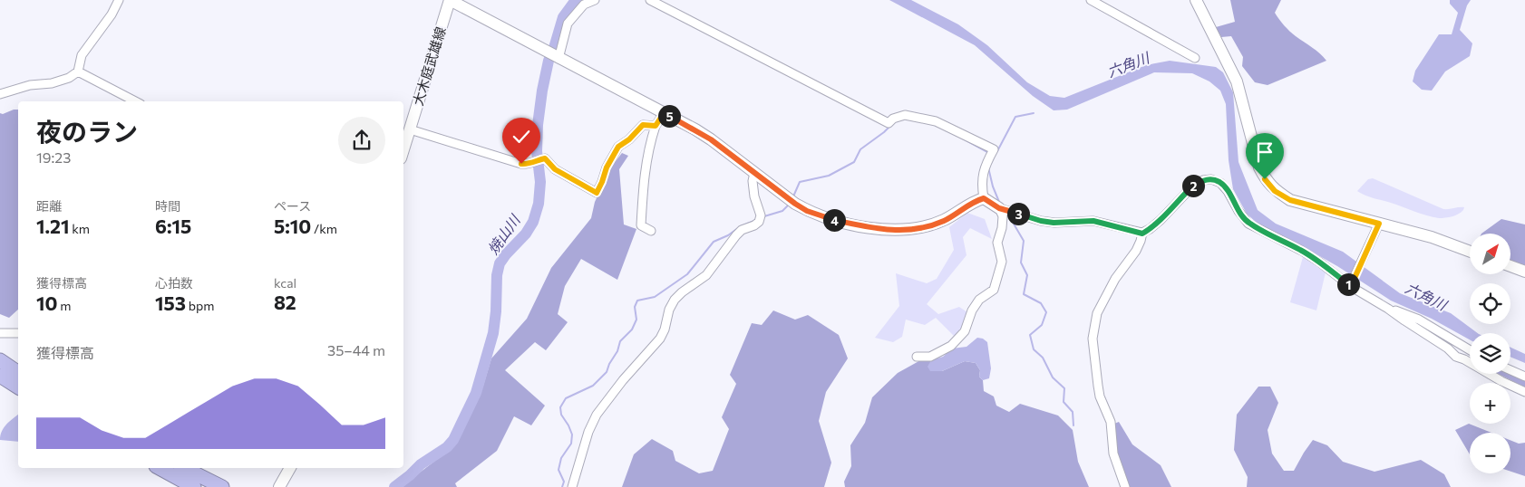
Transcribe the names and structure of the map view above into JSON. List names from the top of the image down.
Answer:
{
  "streets": {
    "street": ["大木庭武雄線"]
  },
  "water": ["六角川", "焼山川"],
  "north": "top right",
  "page": {
    "heading": ["夜のラン", "19:23"],
    "pins": [
      "5",
      "2",
      "3",
      "4",
      "1"
    ],
    "stats": [
      ["距離", "1.21 km"],
      ["時間", "6:15"],
      ["ペース", "5:10 /km"],
      ["獲得標高", "10 m"],
      ["心拍数", "153 bpm"],
      ["kcal", "82"]
    ],
    "map_buttons": ["+", "−"],
    "chart": ["獲得標高", "35–44 m"]
  }
}
